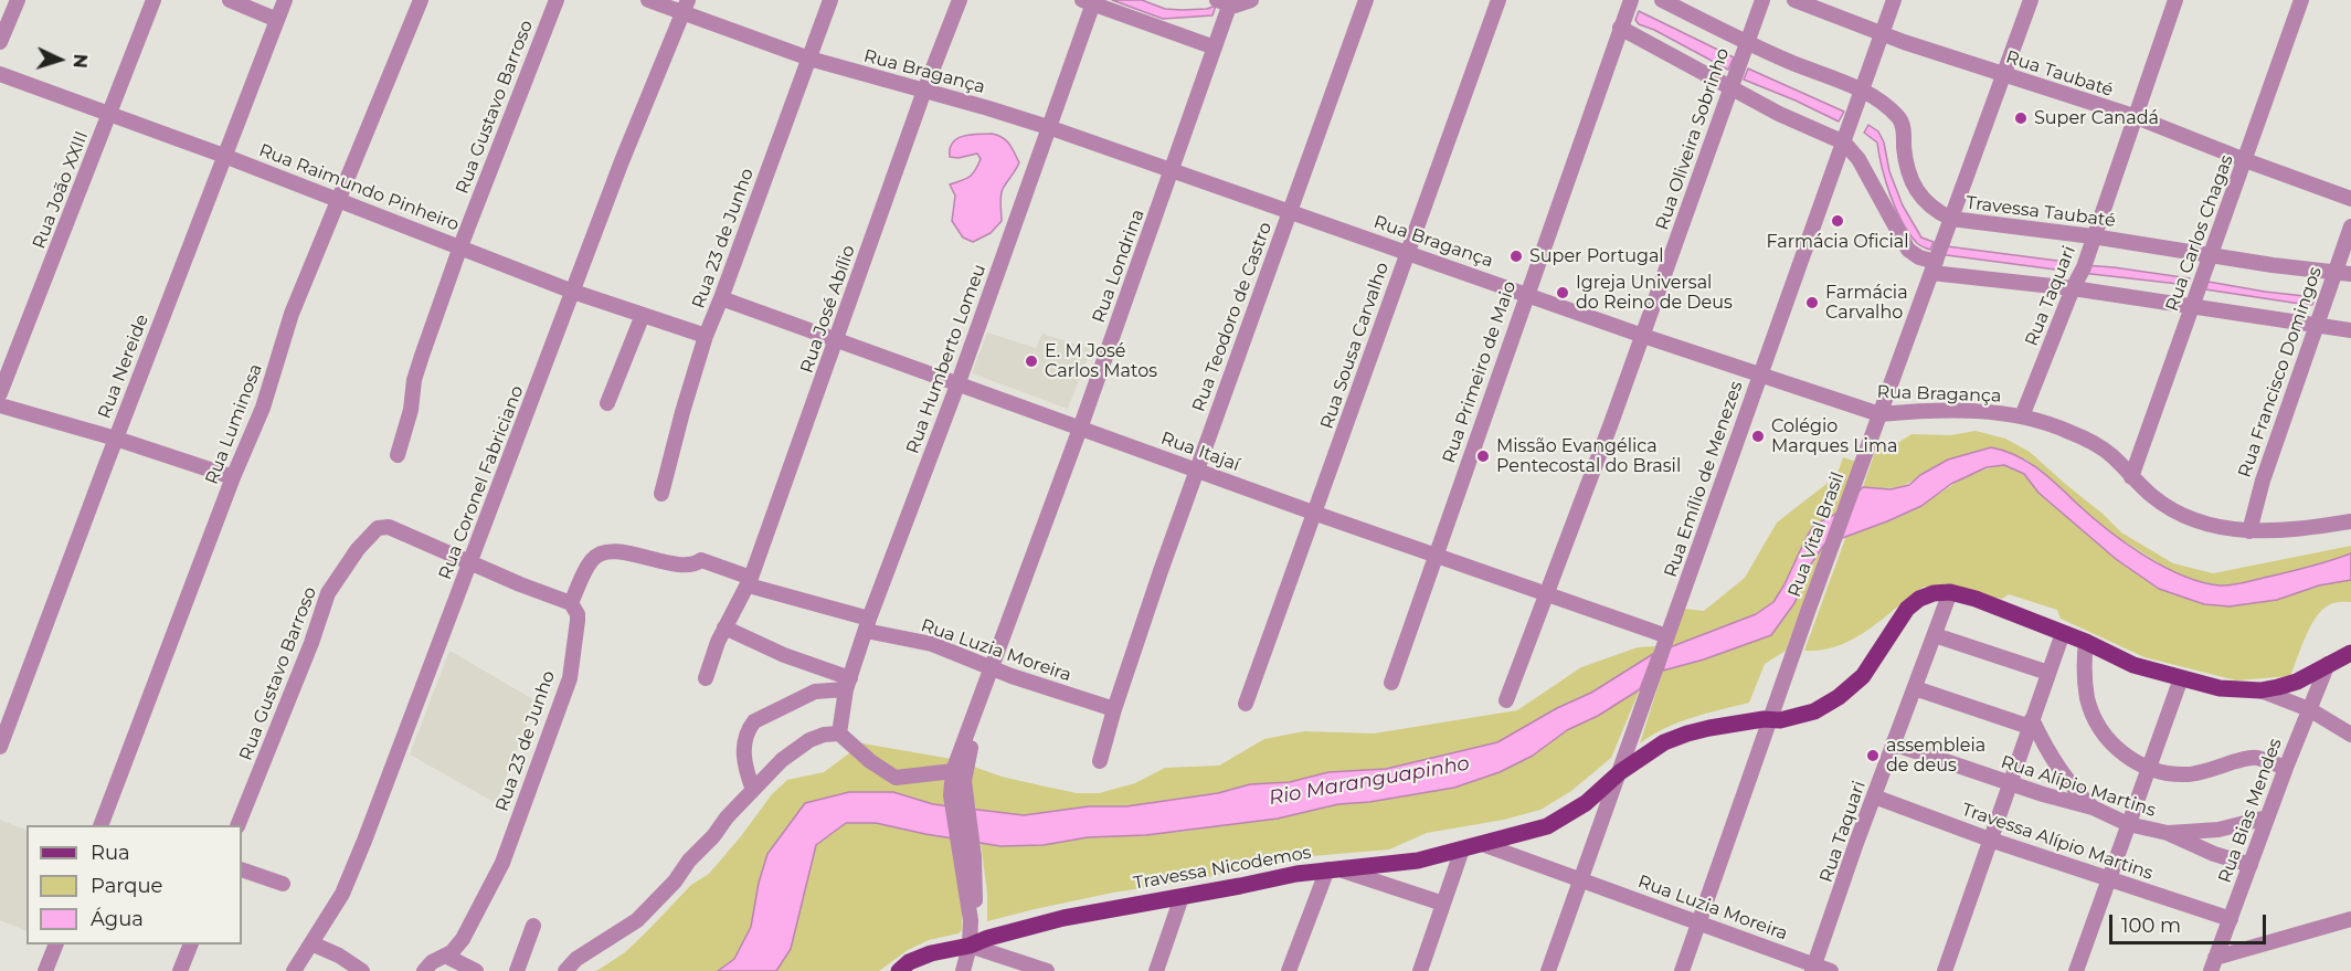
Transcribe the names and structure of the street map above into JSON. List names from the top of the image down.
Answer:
{
  "streets": {
    "main road": ["Travessa Nicodemos"],
    "street": [
      "Rua Bragança",
      "Rua Taubaté",
      "Rua Gustavo Barroso",
      "Rua Oliveira Sobrinho",
      "Rua Raimundo Pinheiro",
      "Rua João XXIII",
      "Travessa Taubaté",
      "Rua Carlos Chagas",
      "Rua 23 de Junho",
      "Rua Londrina",
      "Rua Taquari",
      "Rua José Abílio",
      "Rua Teodoro de Castro",
      "Rua Sousa Carvalho",
      "Rua Humberto Lomeu",
      "Rua Nereide",
      "Rua Primeiro de Maio",
      "Rua Francisco Domingos",
      "Rua Luminosa",
      "Rua Itajaí",
      "Rua Emílio de Menezes",
      "Rua Coronel Fabriciano",
      "Rua Vital Brasil",
      "Rua Luzia Moreira",
      "Rua Alípio Martins",
      "Rua Bias Mendes",
      "Travessa Alípio Martins"
    ]
  },
  "crossings": [
    ["Rua Bragança", "Rua Oliveira Sobrinho"],
    ["Rua Bragança", "Rua Carlos Chagas"],
    ["Rua Bragança", "Rua 23 de Junho"],
    ["Rua Bragança", "Rua Londrina"],
    ["Rua Bragança", "Rua Taquari"],
    ["Rua Bragança", "Rua José Abílio"],
    ["Rua Bragança", "Rua Teodoro de Castro"],
    ["Rua Bragança", "Rua Sousa Carvalho"],
    ["Rua Bragança", "Rua Humberto Lomeu"],
    ["Rua Bragança", "Rua Primeiro de Maio"],
    ["Rua Bragança", "Rua Francisco Domingos"],
    ["Rua Bragança", "Rua Emílio de Menezes"],
    ["Rua Bragança", "Rua Coronel Fabriciano"],
    ["Rua Bragança", "Rua Vital Brasil"],
    ["Rua Taubaté", "Rua Carlos Chagas"],
    ["Rua Taubaté", "Rua Taquari"],
    ["Rua Taubaté", "Rua Emílio de Menezes"],
    ["Rua Taubaté", "Rua Vital Brasil"],
    ["Rua Gustavo Barroso", "Rua Raimundo Pinheiro"],
    ["Rua Gustavo Barroso", "Rua Coronel Fabriciano"],
    ["Rua Oliveira Sobrinho", "Travessa Taubaté"],
    ["Rua Oliveira Sobrinho", "Rua Itajaí"],
    ["Rua Raimundo Pinheiro", "Rua João XXIII"],
    ["Rua Raimundo Pinheiro", "Rua 23 de Junho"],
    ["Rua Raimundo Pinheiro", "Rua Nereide"],
    ["Rua Raimundo Pinheiro", "Rua Luminosa"],
    ["Rua Raimundo Pinheiro", "Rua Coronel Fabriciano"],
    ["Travessa Taubaté", "Rua Carlos Chagas"],
    ["Travessa Taubaté", "Rua Taquari"],
    ["Travessa Taubaté", "Rua Francisco Domingos"],
    ["Travessa Taubaté", "Rua Emílio de Menezes"],
    ["Travessa Taubaté", "Rua Vital Brasil"],
    ["Rua 23 de Junho", "Rua Itajaí"],
    ["Rua Londrina", "Rua Itajaí"],
    ["Rua Londrina", "Rua Luzia Moreira"],
    ["Rua Taquari", "Rua Luzia Moreira"],
    ["Rua Taquari", "Rua Alípio Martins"],
    ["Rua Taquari", "Travessa Alípio Martins"],
    ["Rua Taquari", "Travessa Nicodemos"],
    ["Rua José Abílio", "Rua Itajaí"],
    ["Rua José Abílio", "Rua Luzia Moreira"],
    ["Rua Teodoro de Castro", "Rua Itajaí"],
    ["Rua Teodoro de Castro", "Rua Luzia Moreira"],
    ["Rua Sousa Carvalho", "Rua Itajaí"],
    ["Rua Humberto Lomeu", "Rua Itajaí"],
    ["Rua Humberto Lomeu", "Rua Luzia Moreira"],
    ["Rua Primeiro de Maio", "Rua Itajaí"],
    ["Rua Itajaí", "Rua Emílio de Menezes"],
    ["Rua Emílio de Menezes", "Rua Luzia Moreira"],
    ["Rua Emílio de Menezes", "Travessa Nicodemos"],
    ["Rua Vital Brasil", "Rua Luzia Moreira"],
    ["Rua Vital Brasil", "Travessa Nicodemos"],
    ["Rua Luzia Moreira", "Travessa Nicodemos"],
    ["Rua Alípio Martins", "Rua Bias Mendes"],
    ["Rua Bias Mendes", "Travessa Alípio Martins"]
  ],
  "water": ["Rio Maranguapinho"],
  "places": [
    "Super Canadá",
    "Farmácia Oficial",
    "Super Portugal",
    "Igreja Universal do Reino de Deus",
    "Farmácia Carvalho",
    "E. M José Carlos Matos",
    "Colégio Marques Lima",
    "Missão Evangélica Pentecostal do Brasil",
    "assembleia de deus"
  ],
  "legend": ["Rua", "Parque", "Água"],
  "scale_bar": "100 m",
  "north": "right"
}
